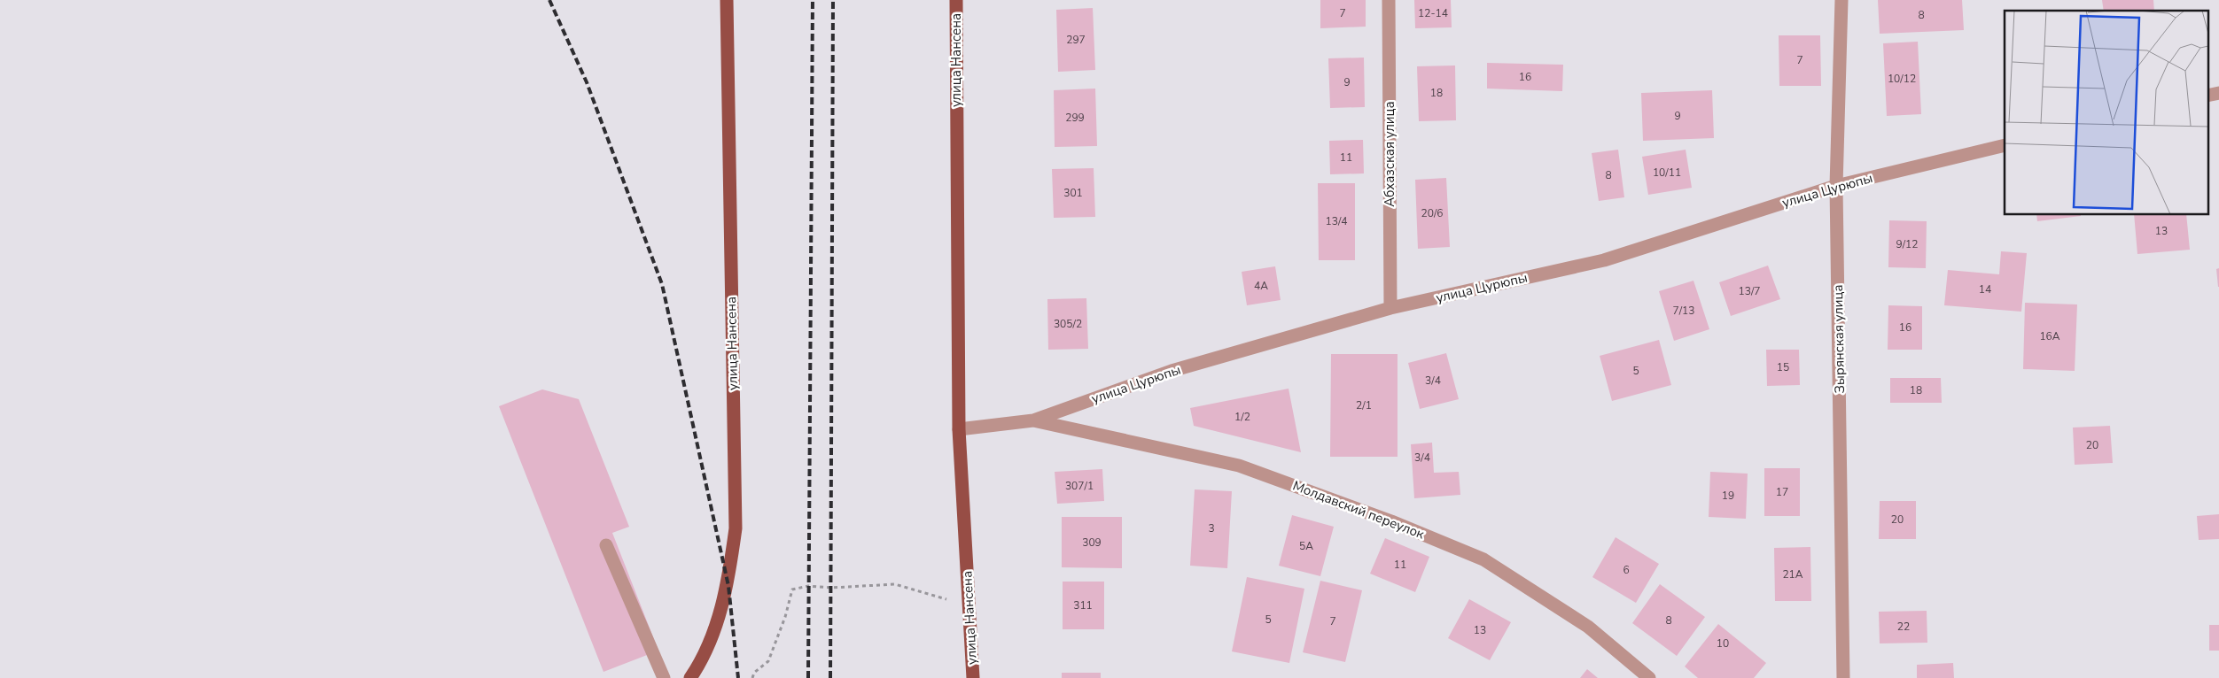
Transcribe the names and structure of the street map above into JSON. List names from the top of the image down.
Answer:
{
  "streets": {
    "main road": ["улица Нансена"],
    "street": [
      "Абхазская улица",
      "улица Цурюпы",
      "Зырянская улица",
      "Молдавский переулок"
    ]
  },
  "crossings": [
    ["улица Нансена", "улица Цурюпы"],
    ["Абхазская улица", "улица Цурюпы"],
    ["улица Цурюпы", "Зырянская улица"],
    ["улица Цурюпы", "Молдавский переулок"]
  ],
  "house_numbers": [
    "7",
    "12-14",
    "8",
    "297",
    "7",
    "16",
    "10/12",
    "9",
    "18",
    "9",
    "299",
    "11",
    "10/11",
    "8",
    "301",
    "20/6",
    "13/4",
    "13",
    "9/12",
    "4А",
    "14",
    "13/7",
    "7/13",
    "305/2",
    "16",
    "16А",
    "15",
    "5",
    "3/4",
    "18",
    "2/1",
    "1/2",
    "20",
    "3/4",
    "307/1",
    "17",
    "19",
    "20",
    "3",
    "309",
    "5А",
    "11",
    "6",
    "21А",
    "311",
    "5",
    "8",
    "7",
    "22",
    "13",
    "10"
  ]
}
